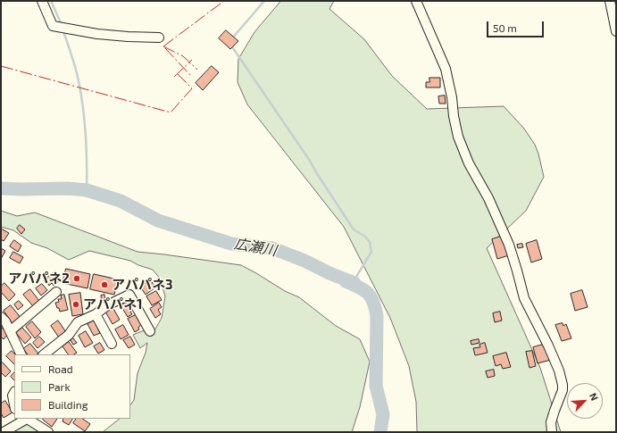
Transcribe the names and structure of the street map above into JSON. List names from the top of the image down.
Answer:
{
  "water": ["広瀬川"],
  "places": ["アパパネ2", "アパパネ3", "アパパネ1"],
  "legend": ["Road", "Park", "Building"],
  "scale_bar": "50 m",
  "north": "top right"
}
